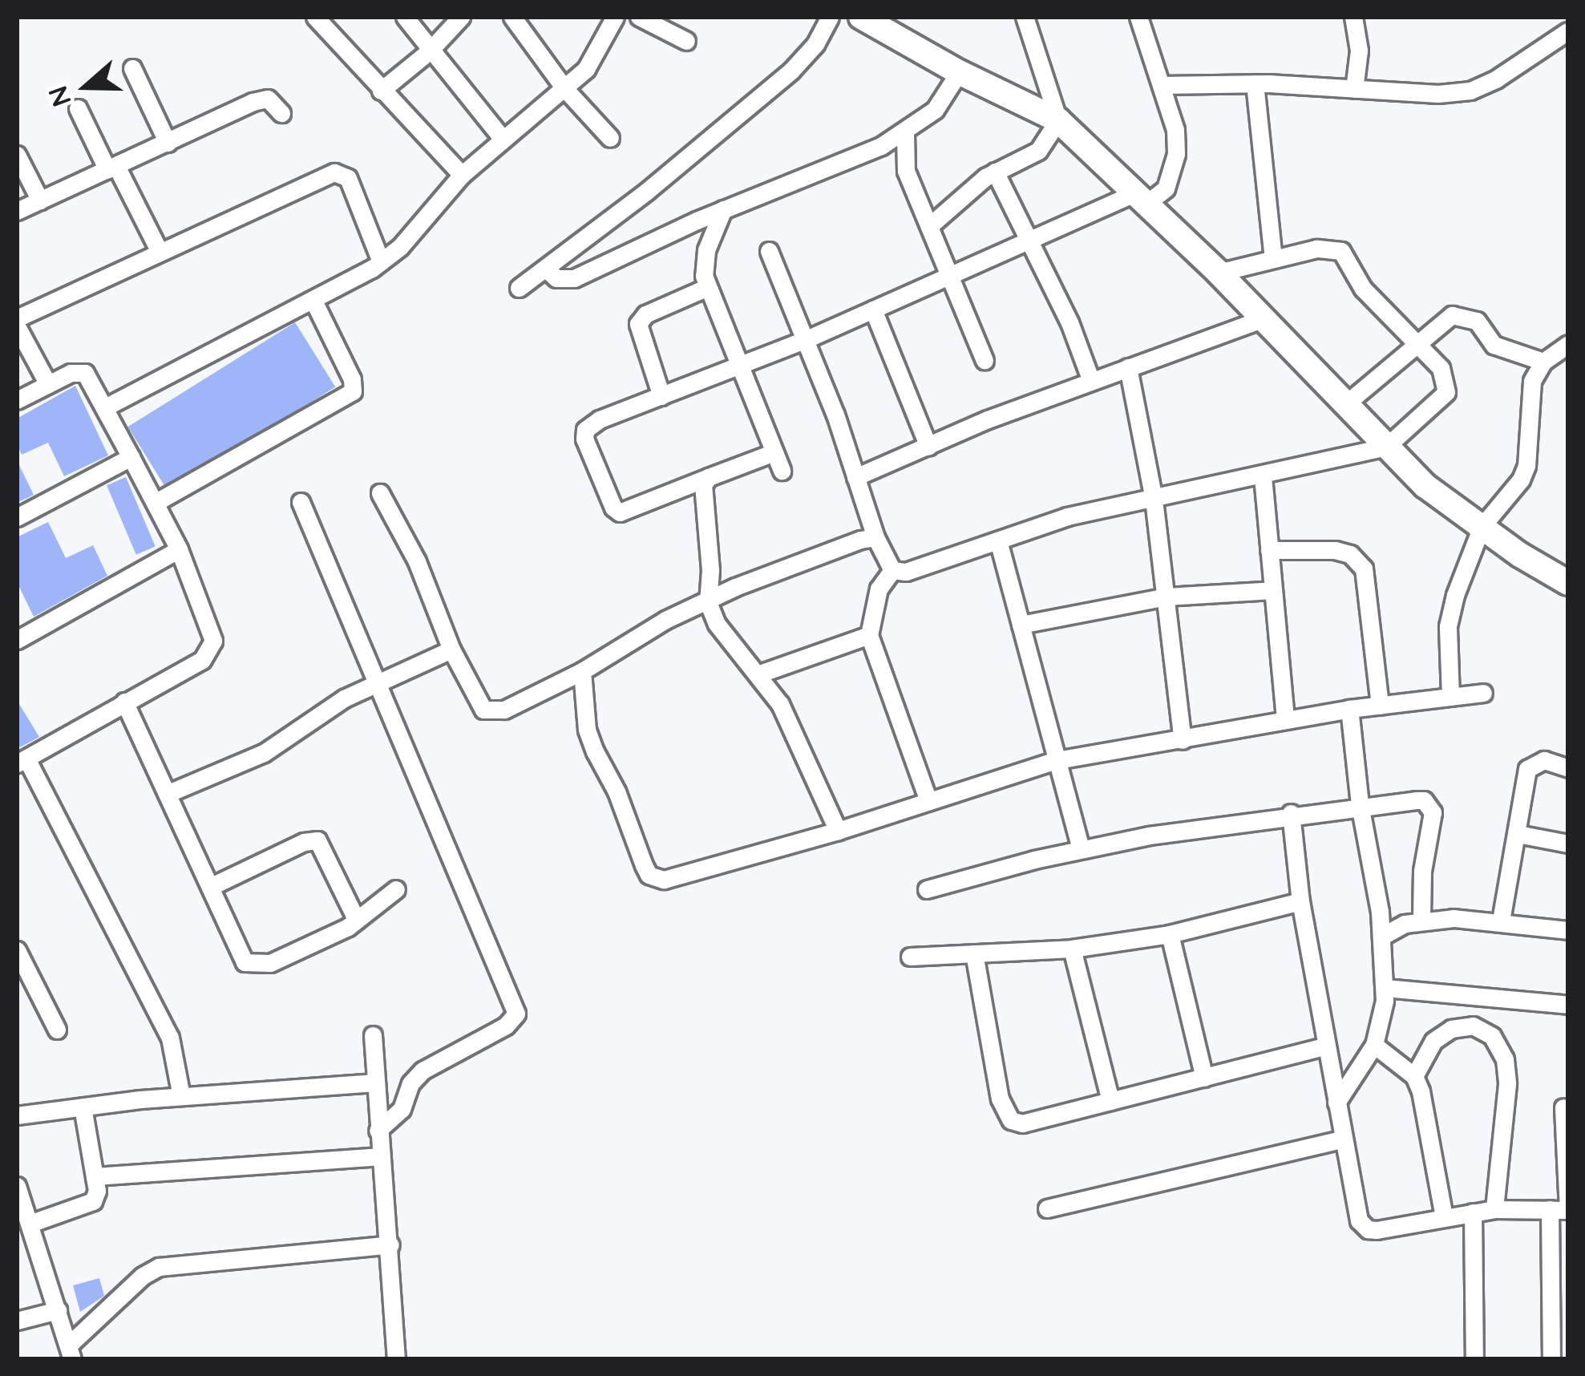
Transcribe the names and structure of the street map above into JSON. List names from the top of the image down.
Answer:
{
  "north": "left"
}
